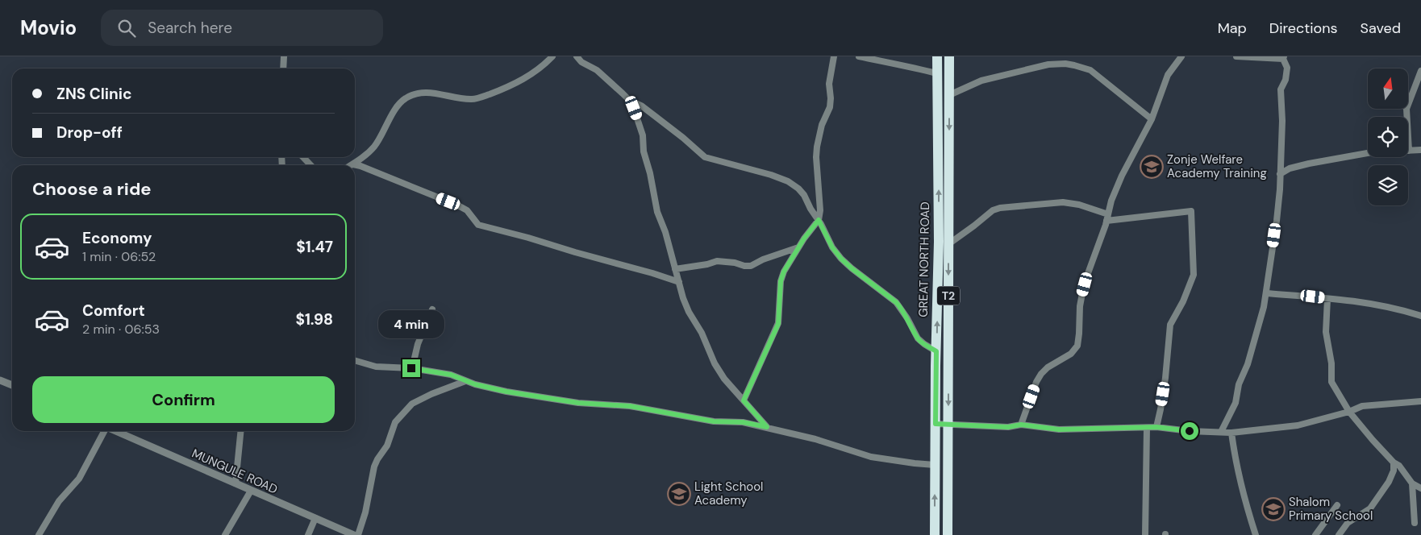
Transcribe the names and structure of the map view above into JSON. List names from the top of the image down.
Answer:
{
  "streets": {
    "highway": ["GREAT NORTH ROAD", "T2"],
    "street": ["MUNGULE ROAD"]
  },
  "places": {
    "school or university": ["Zonje Welfare Academy Training", "Light School Academy", "Shalom Primary School"]
  },
  "north": "top",
  "page": {
    "header": "Movio",
    "search": "Search here",
    "nav": ["Map", "Directions", "Saved"],
    "banner": ["ZNS Clinic", "Drop-off"],
    "heading": "Choose a ride",
    "list": [
      {
        "name": "Economy",
        "note": "1 min · 06:52",
        "value": "$1.47"
      },
      {
        "name": "Comfort",
        "note": "2 min · 06:53",
        "value": "$1.98"
      }
    ],
    "bubble": "4 min",
    "buttons": "Confirm"
  }
}
